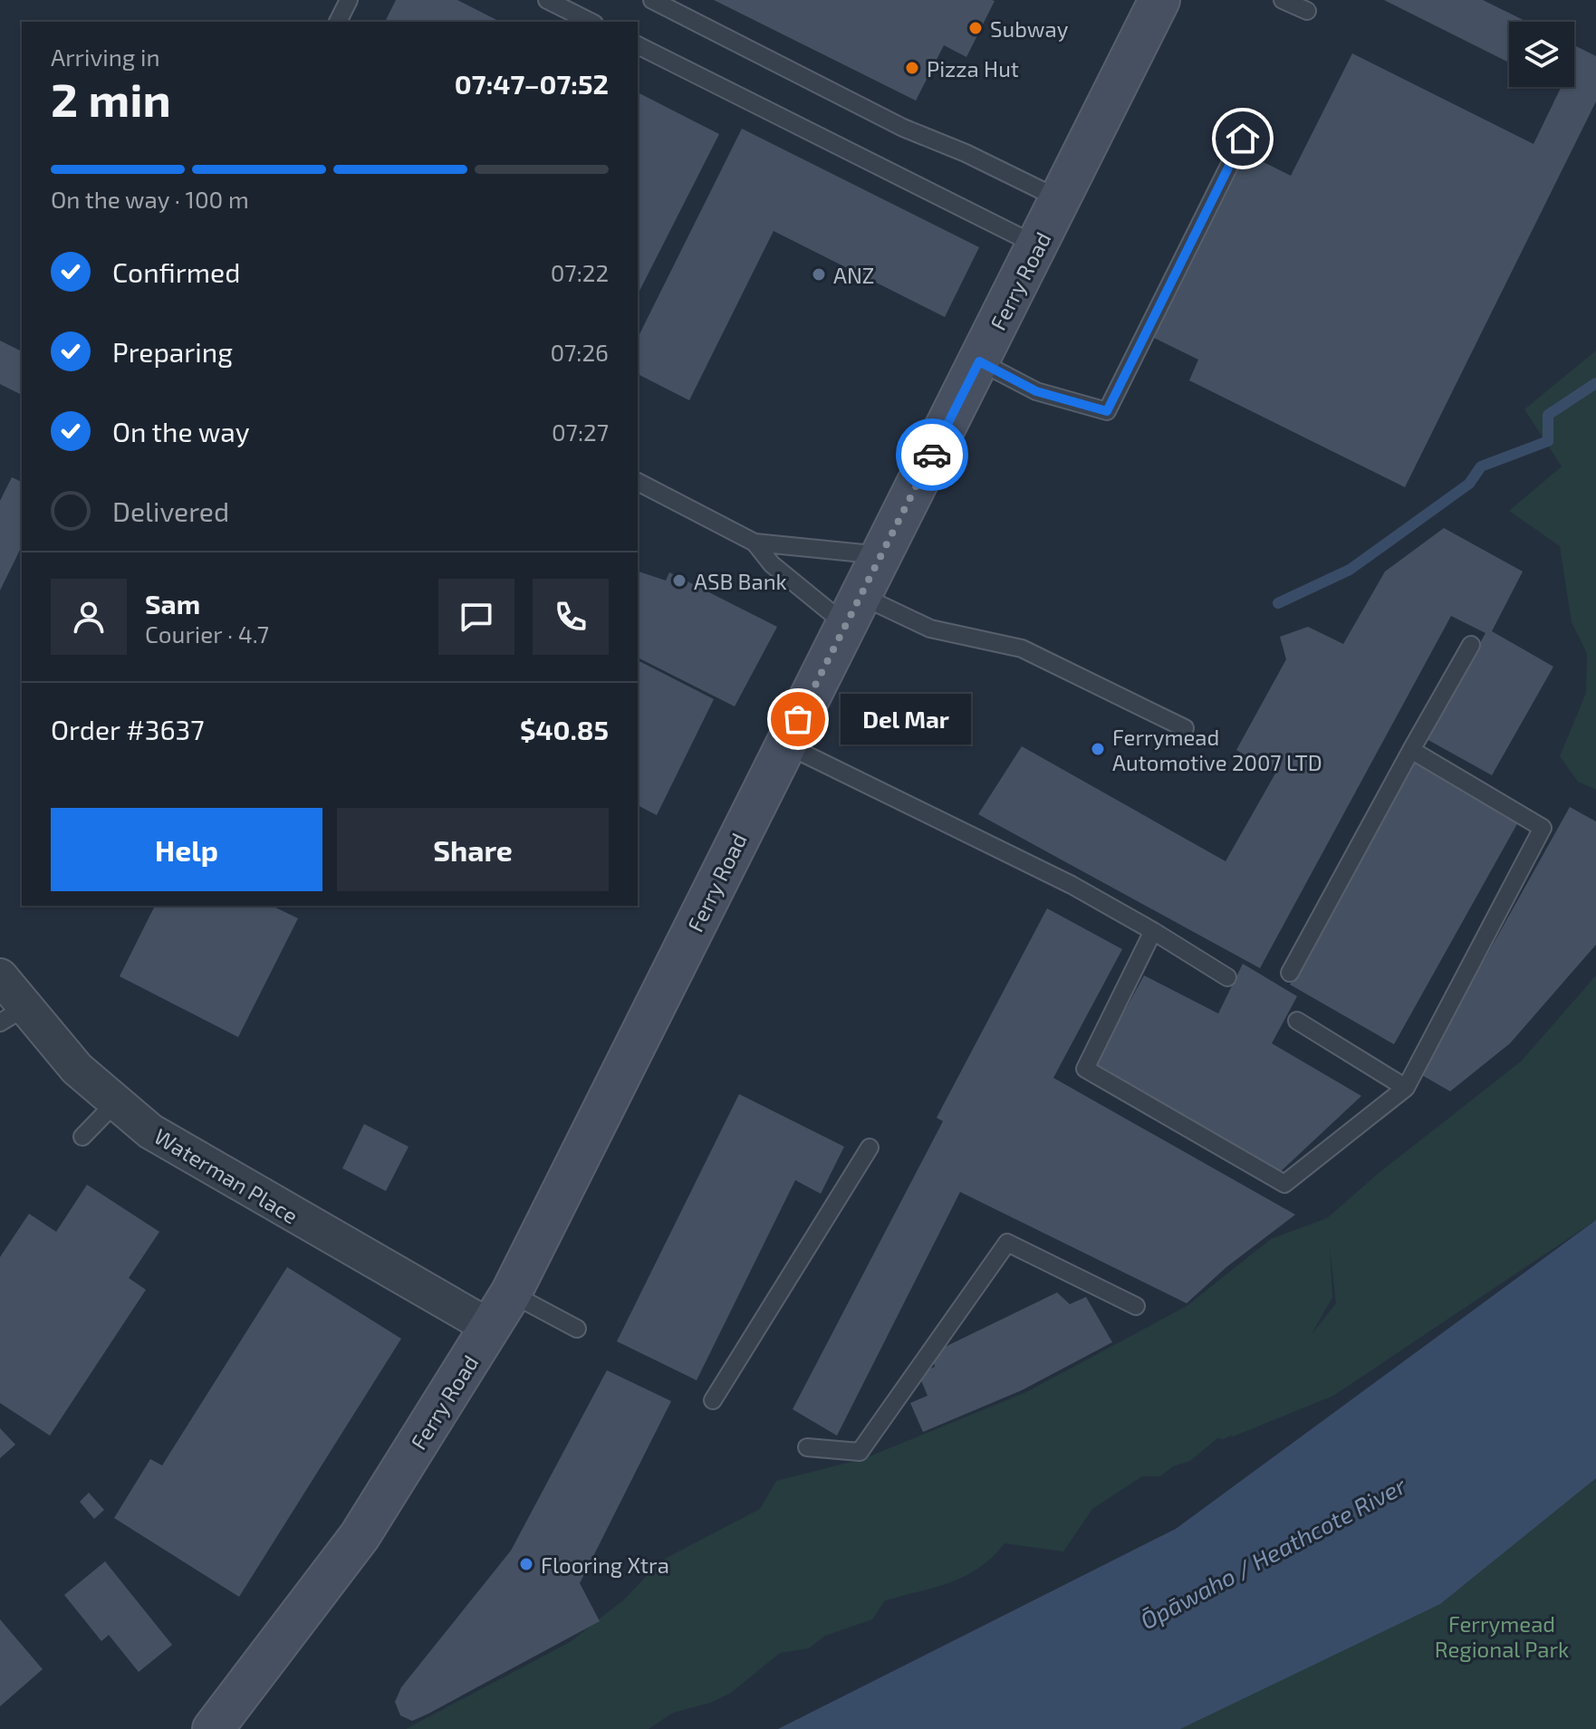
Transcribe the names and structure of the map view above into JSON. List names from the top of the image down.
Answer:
{
  "streets": {
    "main road": ["Ferry Road"],
    "street": ["Waterman Place"]
  },
  "crossings": [
    ["Ferry Road", "Waterman Place"]
  ],
  "water": ["Ōpāwaho / Heathcote River"],
  "parks": ["Ferrymead Regional Park"],
  "places": [
    "Subway",
    "Pizza Hut",
    "ANZ",
    "ASB Bank",
    "Del Mar",
    "Ferrymead Automotive 2007 LTD",
    "Flooring Xtra"
  ],
  "page": {
    "heading": ["2 min", "Arriving in", "07:47–07:52"],
    "panel": [
      "Sam",
      "Courier · 4.7",
      "Order #3637",
      "$40.85"
    ],
    "bar": "On the way · 100 m",
    "list": [
      ["Confirmed", "07:22"],
      ["Preparing", "07:26"],
      ["On the way", "07:27"],
      "Delivered"
    ],
    "bubble": "Del Mar",
    "buttons": ["Help", "Share"]
  }
}
